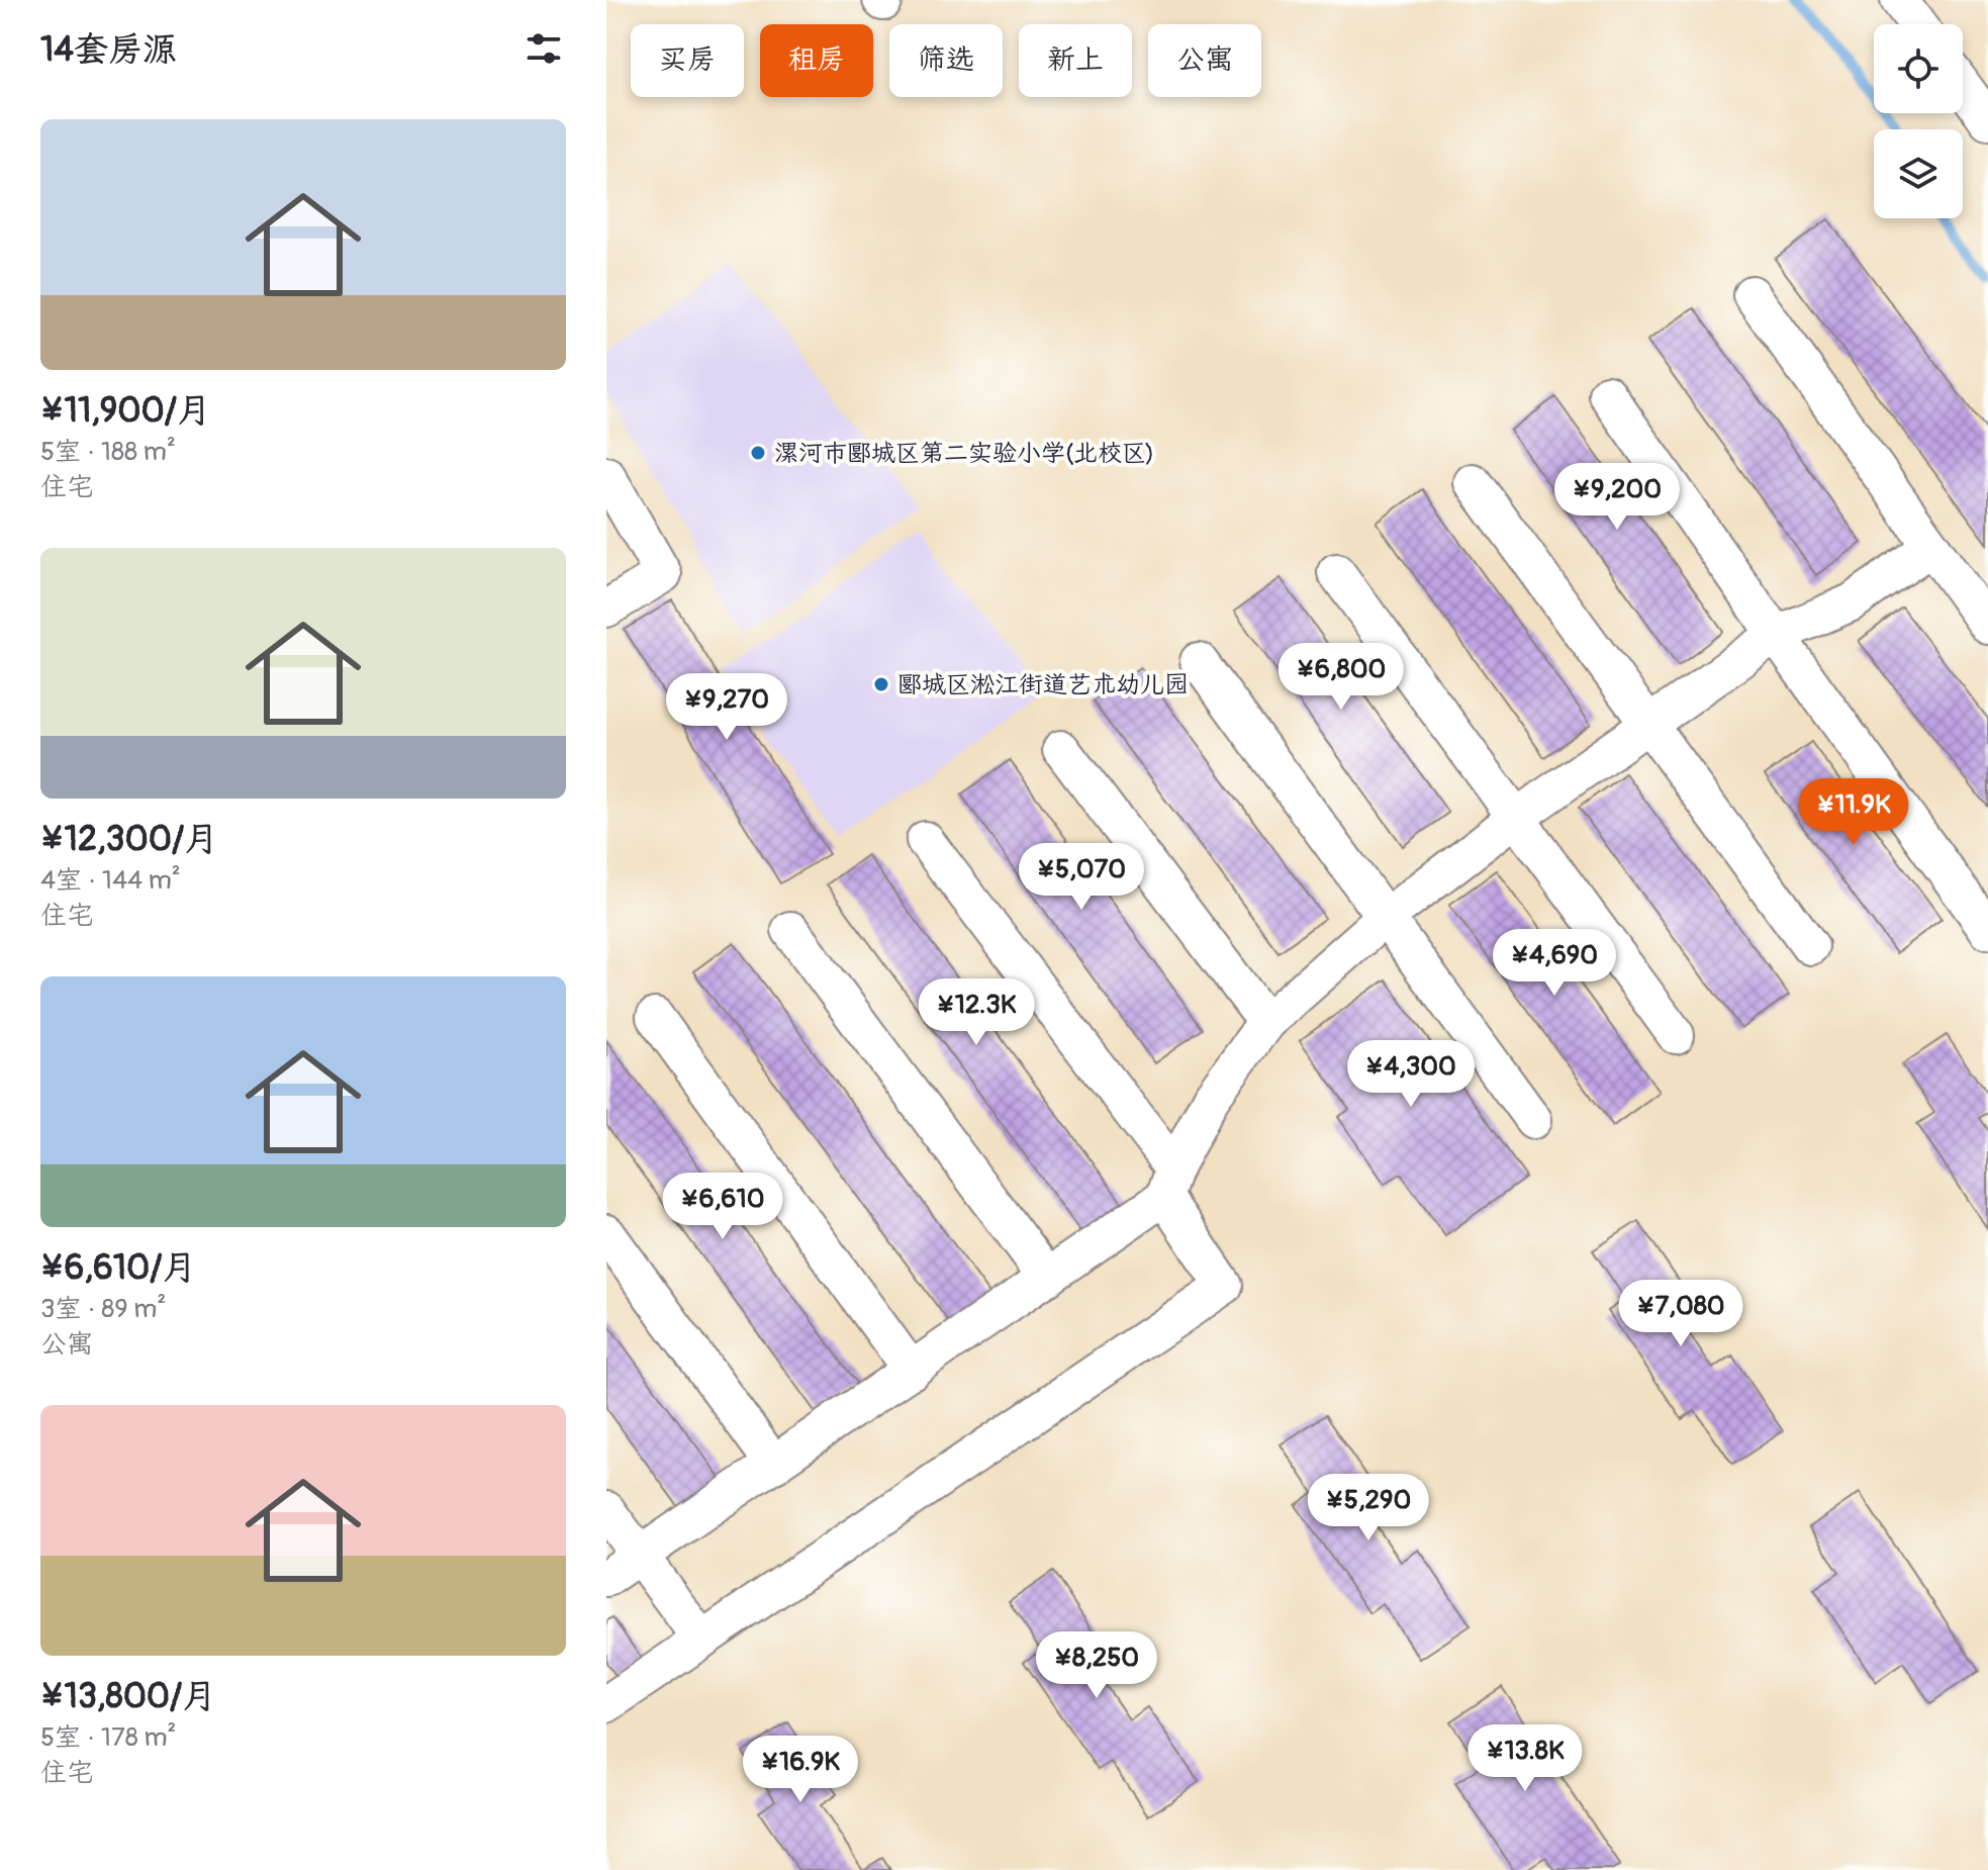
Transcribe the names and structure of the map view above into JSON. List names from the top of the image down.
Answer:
{
  "places": ["漯河市郾城区第二实验小学(北校区)", "郾城区淞江街道艺术幼儿园"],
  "page": {
    "heading": "14套房源",
    "chip": [
      "买房",
      "租房",
      "筛选",
      "新上",
      "公寓"
    ],
    "list": [
      {
        "name": "¥11,900/月",
        "note": "5室 · 188 m² · 住宅"
      },
      {
        "name": "¥12,300/月",
        "note": "4室 · 144 m² · 住宅"
      },
      {
        "name": "¥6,610/月",
        "note": "3室 · 89 m² · 公寓"
      },
      {
        "name": "¥13,800/月",
        "note": "5室 · 178 m² · 住宅"
      }
    ],
    "price": [
      "¥9,200",
      "¥6,800",
      "¥9,270",
      "¥11.9K",
      "¥5,070",
      "¥4,690",
      "¥12.3K",
      "¥4,300",
      "¥6,610",
      "¥7,080",
      "¥5,290",
      "¥8,250",
      "¥13.8K",
      "¥16.9K"
    ]
  }
}
